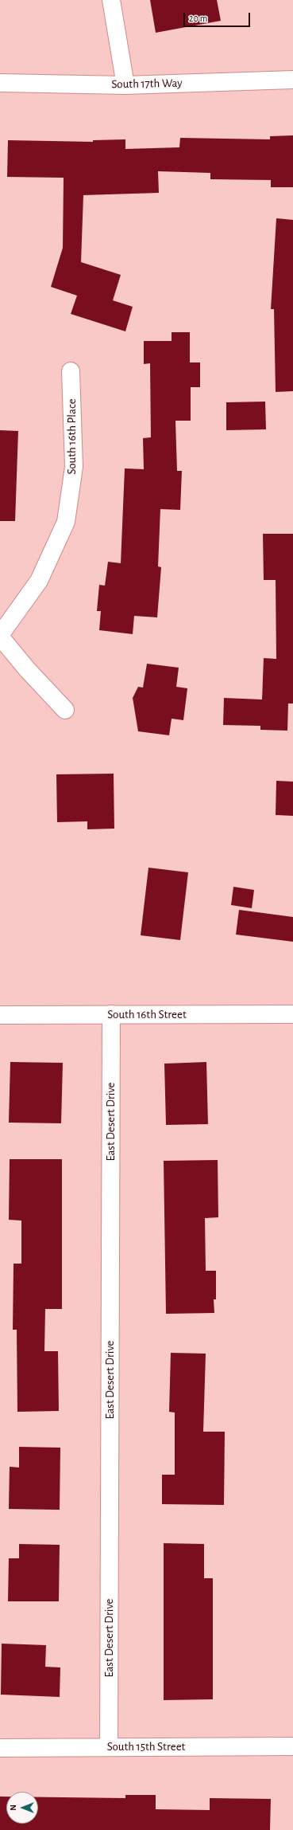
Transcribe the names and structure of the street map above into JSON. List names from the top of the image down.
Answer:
{
  "streets": {
    "street": [
      "South 17th Way",
      "South 16th Place",
      "South 16th Street",
      "East Desert Drive",
      "South 15th Street"
    ]
  },
  "crossings": [
    ["South 16th Street", "East Desert Drive"],
    ["East Desert Drive", "South 15th Street"]
  ],
  "scale_bar": "20 m",
  "north": "left"
}
